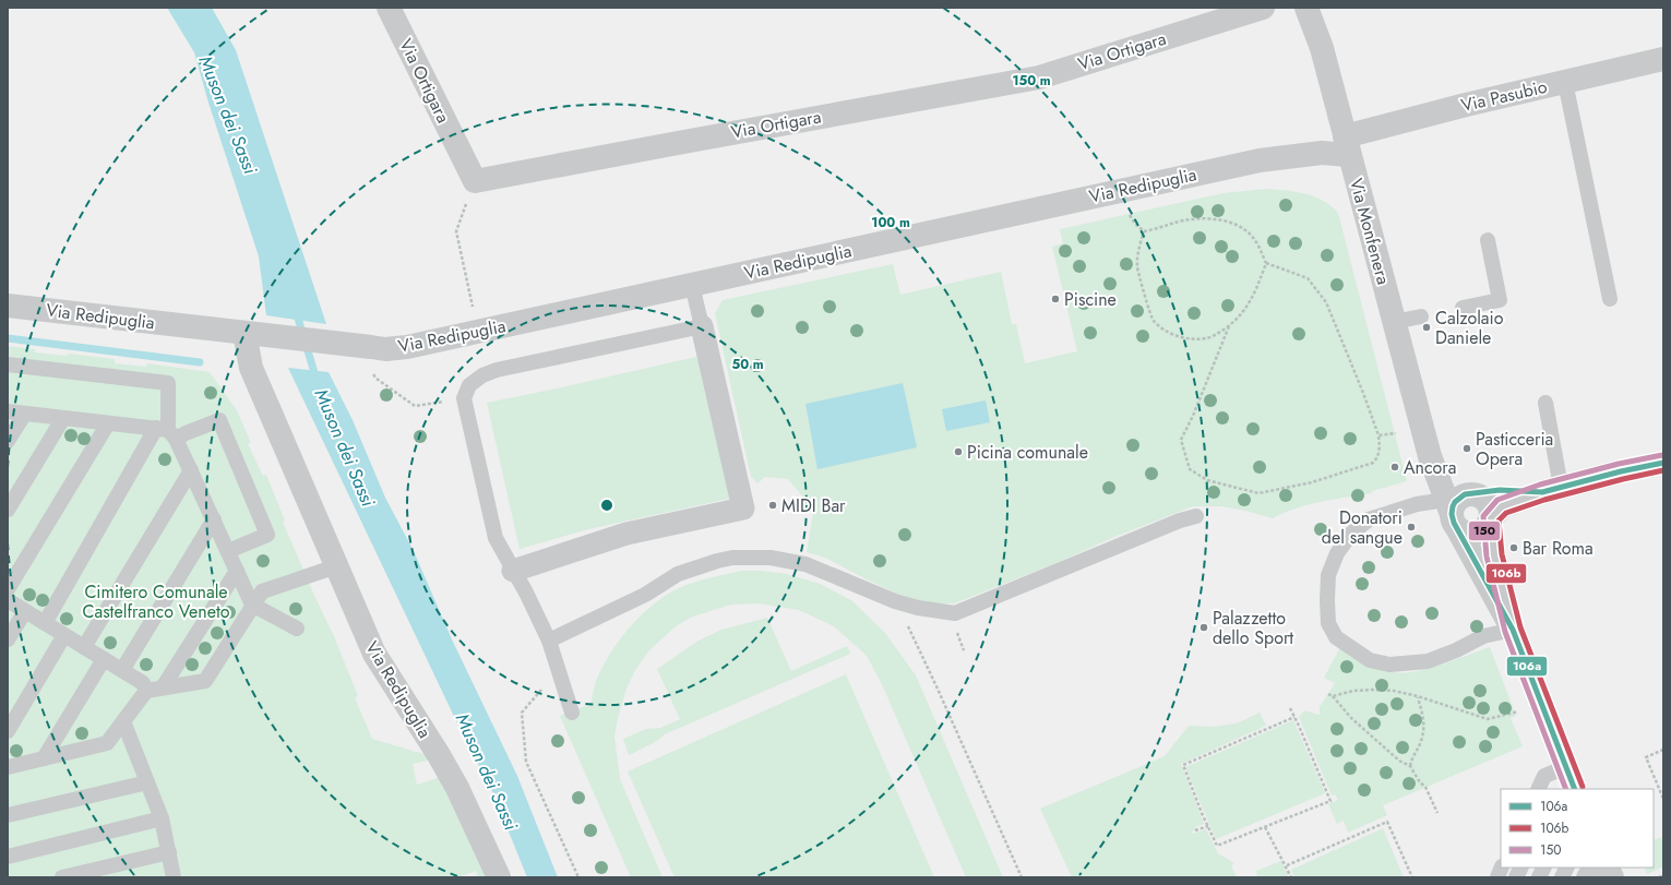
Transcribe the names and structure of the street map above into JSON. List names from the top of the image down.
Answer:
{
  "streets": {
    "street": [
      "Via Ortigara",
      "Via Pasubio",
      "Via Redipuglia",
      "Via Monfenera"
    ]
  },
  "crossings": [
    ["Via Pasubio", "Via Redipuglia"],
    ["Via Pasubio", "Via Monfenera"],
    ["Via Redipuglia", "Via Monfenera"]
  ],
  "water": ["Muson dei Sassi"],
  "parks": ["Cimitero Comunale Castelfranco Veneto"],
  "places": [
    "Piscine",
    "Calzolaio Daniele",
    "Pasticceria Opera",
    "Picina comunale",
    "Ancora",
    "MIDI Bar",
    "Donatori del sangue",
    "Bar Roma",
    "Palazzetto dello Sport"
  ],
  "lines": ["transit line 150", "transit line 106a", "transit line 106b"],
  "legend": ["106a", "106b", "150"],
  "rings": ["150 m", "100 m", "50 m"]
}
